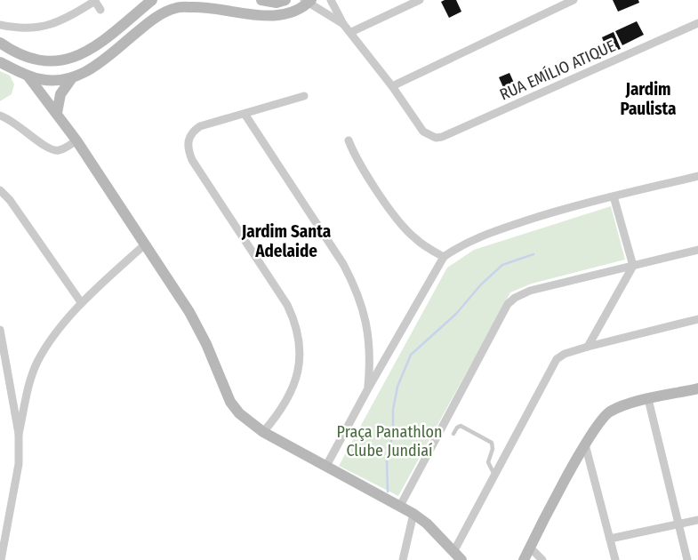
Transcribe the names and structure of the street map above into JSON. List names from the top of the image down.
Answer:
{
  "streets": {
    "street": ["RUA EMÍLIO ATIQUE"]
  },
  "districts": ["Jardim Paulista", "Jardim Santa Adelaide"],
  "parks": ["Praça Panathlon Clube Jundiaí"]
}
